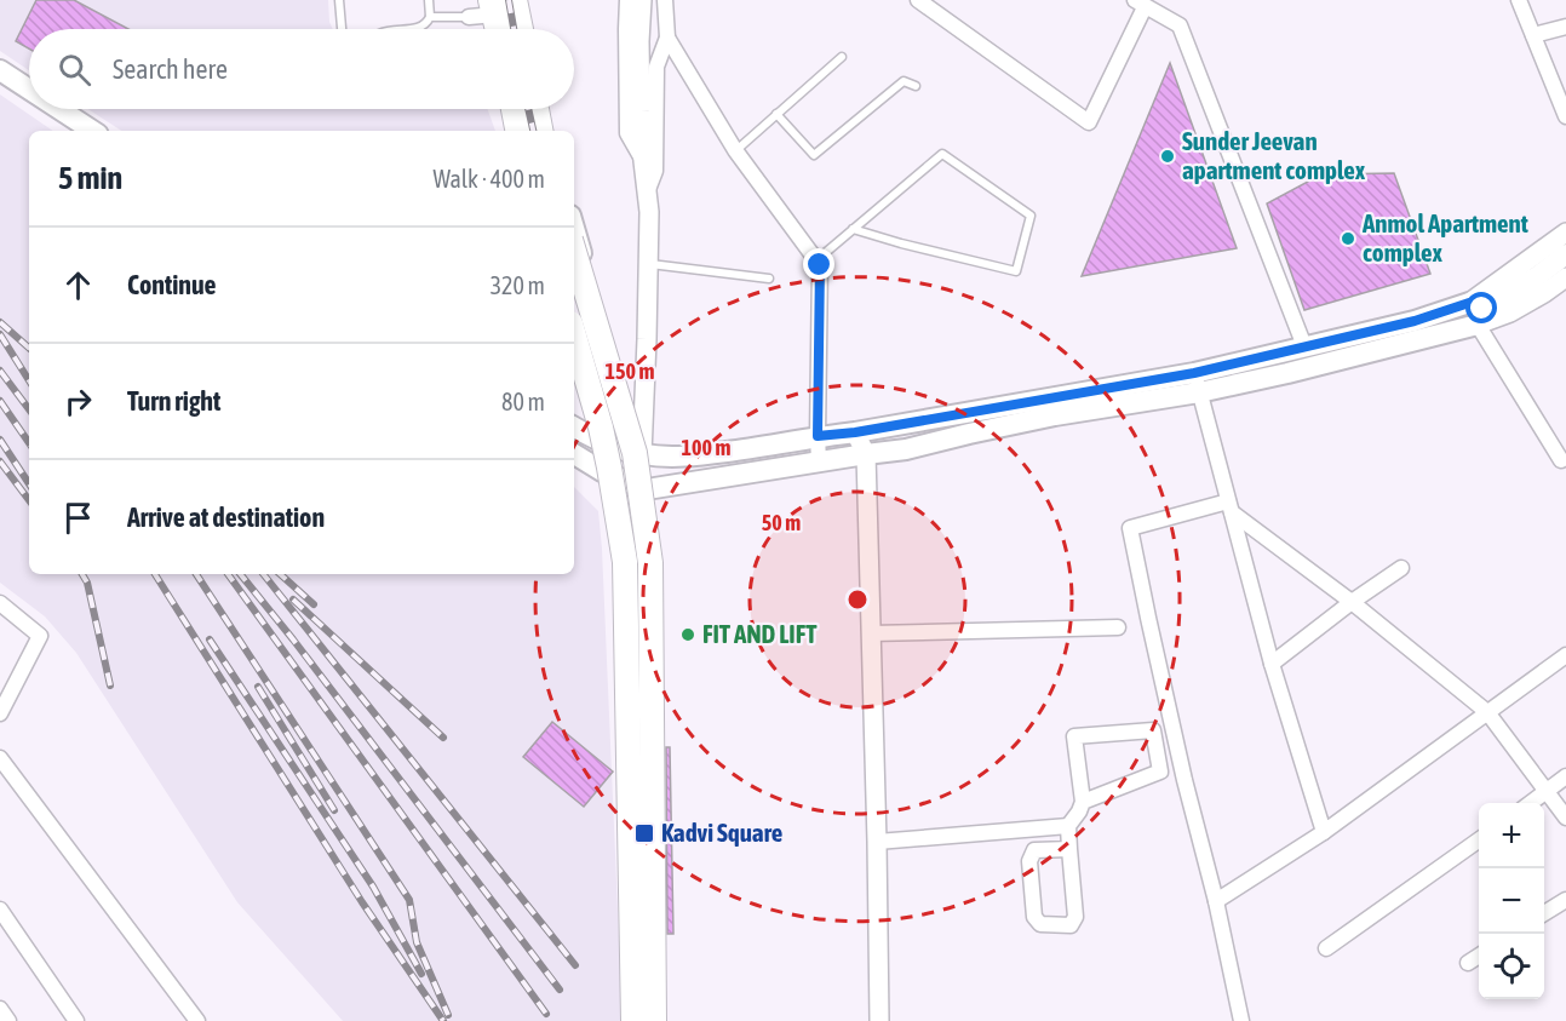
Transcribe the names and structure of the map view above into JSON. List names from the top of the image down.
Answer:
{
  "places": {
    "other": ["Sunder Jeevan apartment complex", "Anmol Apartment complex", "FIT AND LIFT"],
    "transit": ["Kadvi Square"]
  },
  "page": {
    "search": "Search here",
    "heading": ["5 min", "Walk · 400 m"],
    "list": [
      ["Continue", "320 m"],
      ["Turn right", "80 m"],
      "Arrive at destination"
    ],
    "map_buttons": ["+", "−"]
  },
  "rings": ["150 m", "100 m", "50 m"]
}
